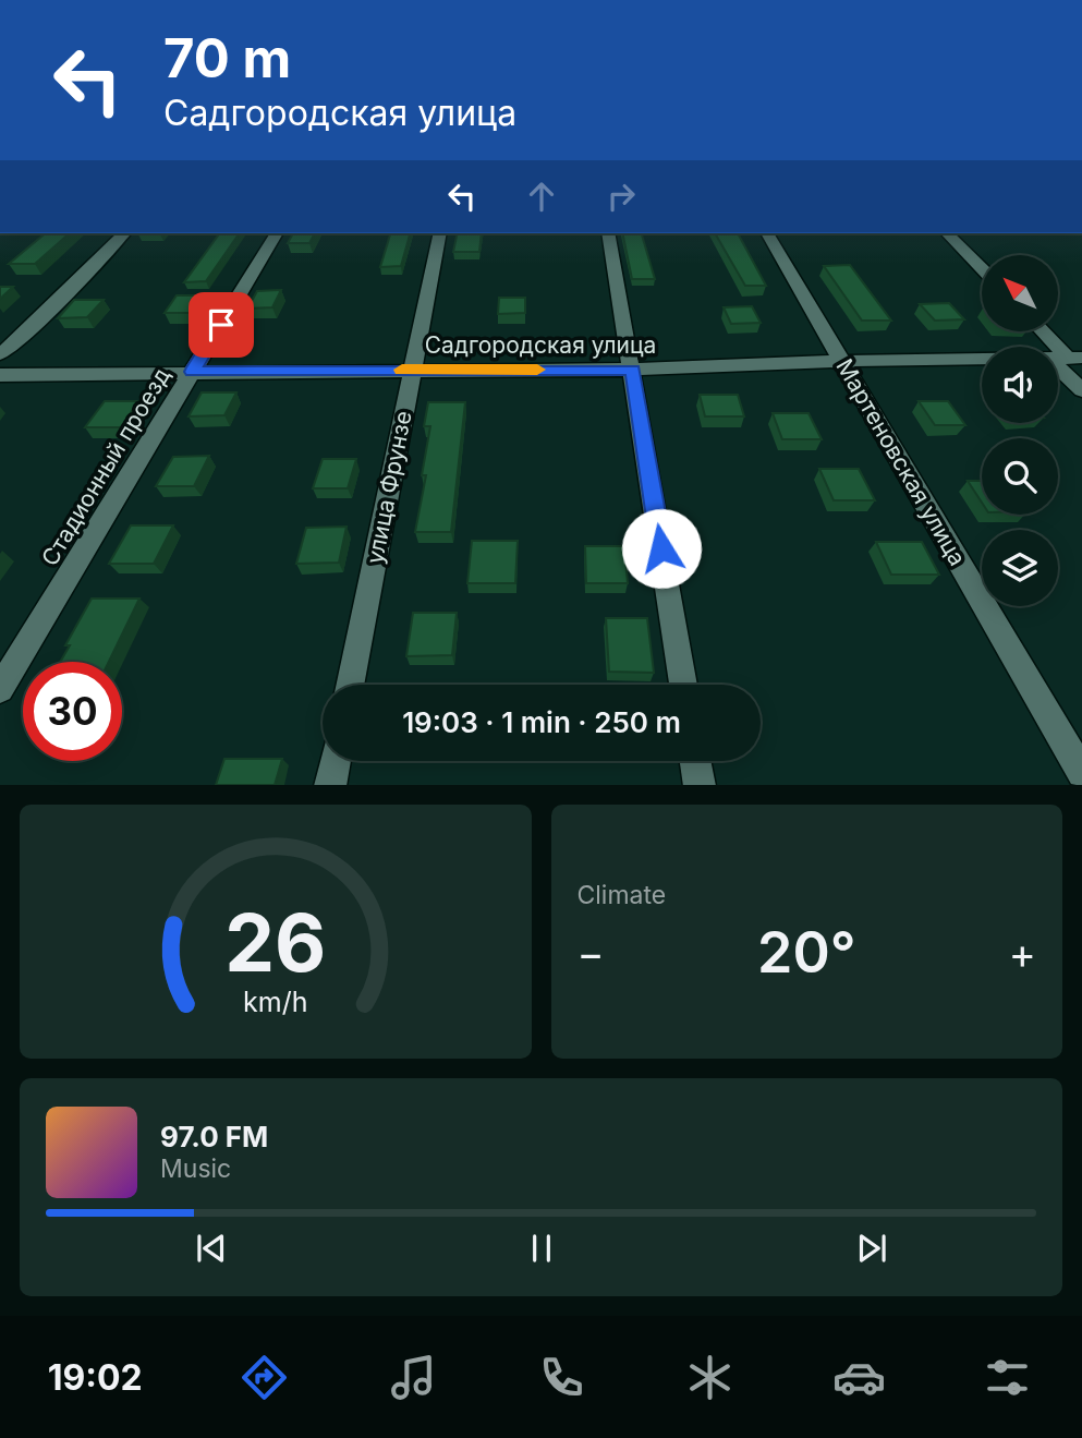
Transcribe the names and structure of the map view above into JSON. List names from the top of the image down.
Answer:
{
  "streets": {
    "street": [
      "Садгородская улица",
      "Мартеновская улица",
      "Стадионный проезд",
      "улица Фрунзе"
    ]
  },
  "crossings": [
    ["Садгородская улица", "Мартеновская улица"],
    ["Садгородская улица", "Стадионный проезд"],
    ["Садгородская улица", "улица Фрунзе"]
  ],
  "north": "top left",
  "page": {
    "turn": ["70 m", "Садгородская улица"],
    "limit": "30",
    "trip": "19:03 · 1 min · 250 m",
    "tile": "Climate",
    "heat": ["−", "20°", "+"],
    "song": ["97.0 FM", "Music"],
    "tabs": "19:02",
    "gauge": ["26", "km/h"]
  }
}
